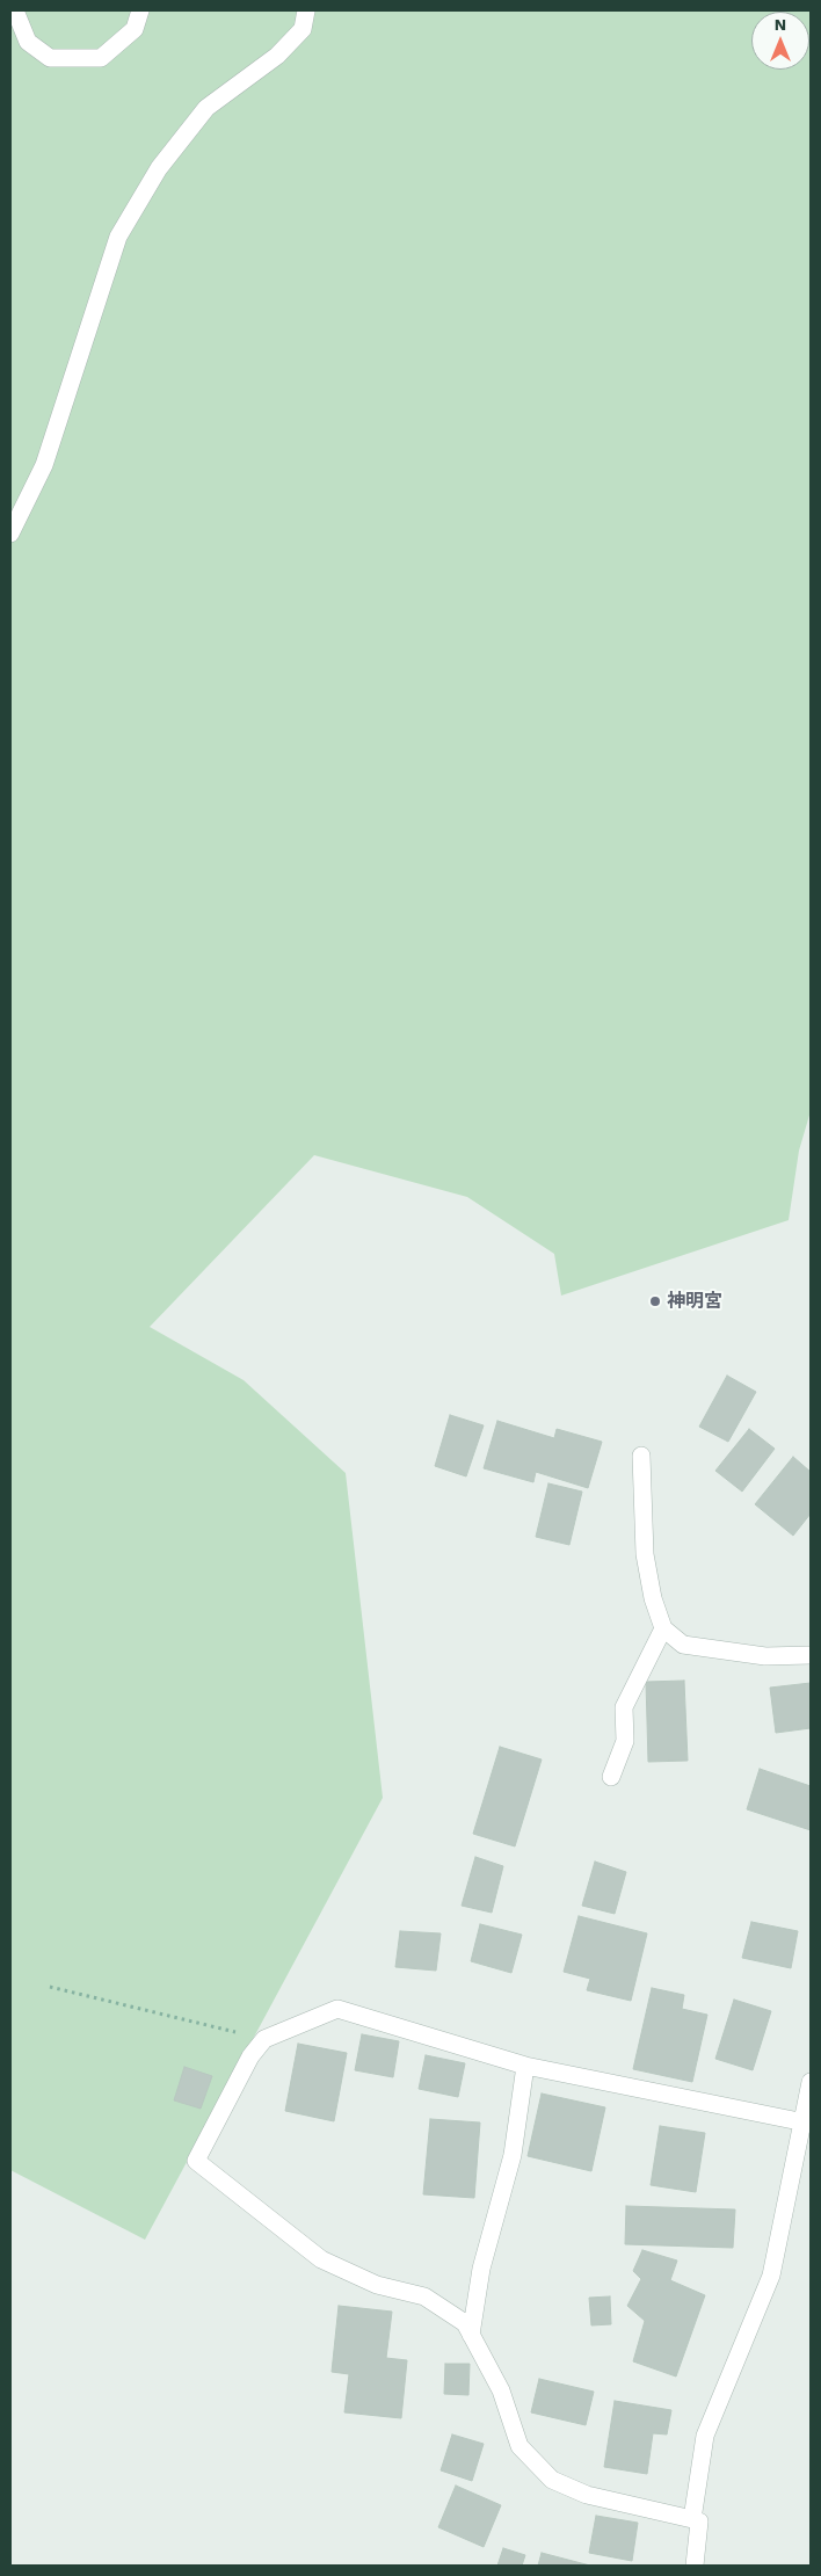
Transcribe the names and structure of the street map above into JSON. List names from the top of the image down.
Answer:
{
  "places": ["神明宮"],
  "north": "top"
}
